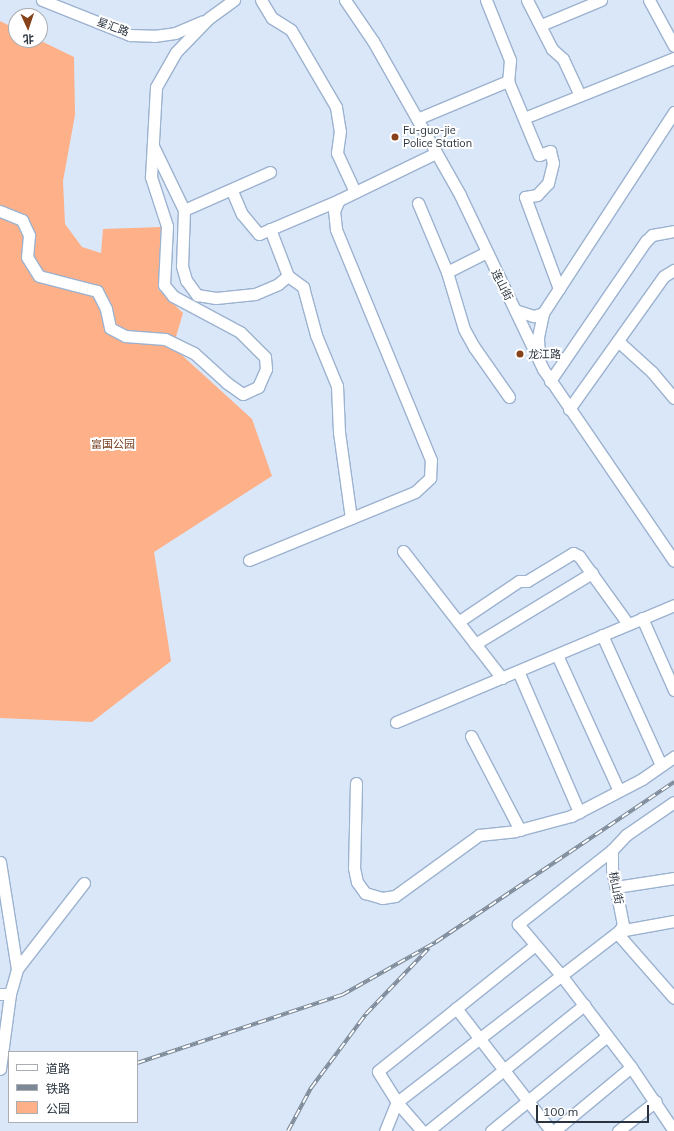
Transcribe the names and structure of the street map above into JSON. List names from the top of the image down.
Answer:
{
  "streets": {
    "street": ["星汇路", "连山街", "桃山街"]
  },
  "parks": ["富国公园"],
  "places": ["Fu-guo-jie Police Station", "龙江路"],
  "legend": ["道路", "铁路", "公园"],
  "scale_bar": "100 m",
  "north": "bottom"
}
